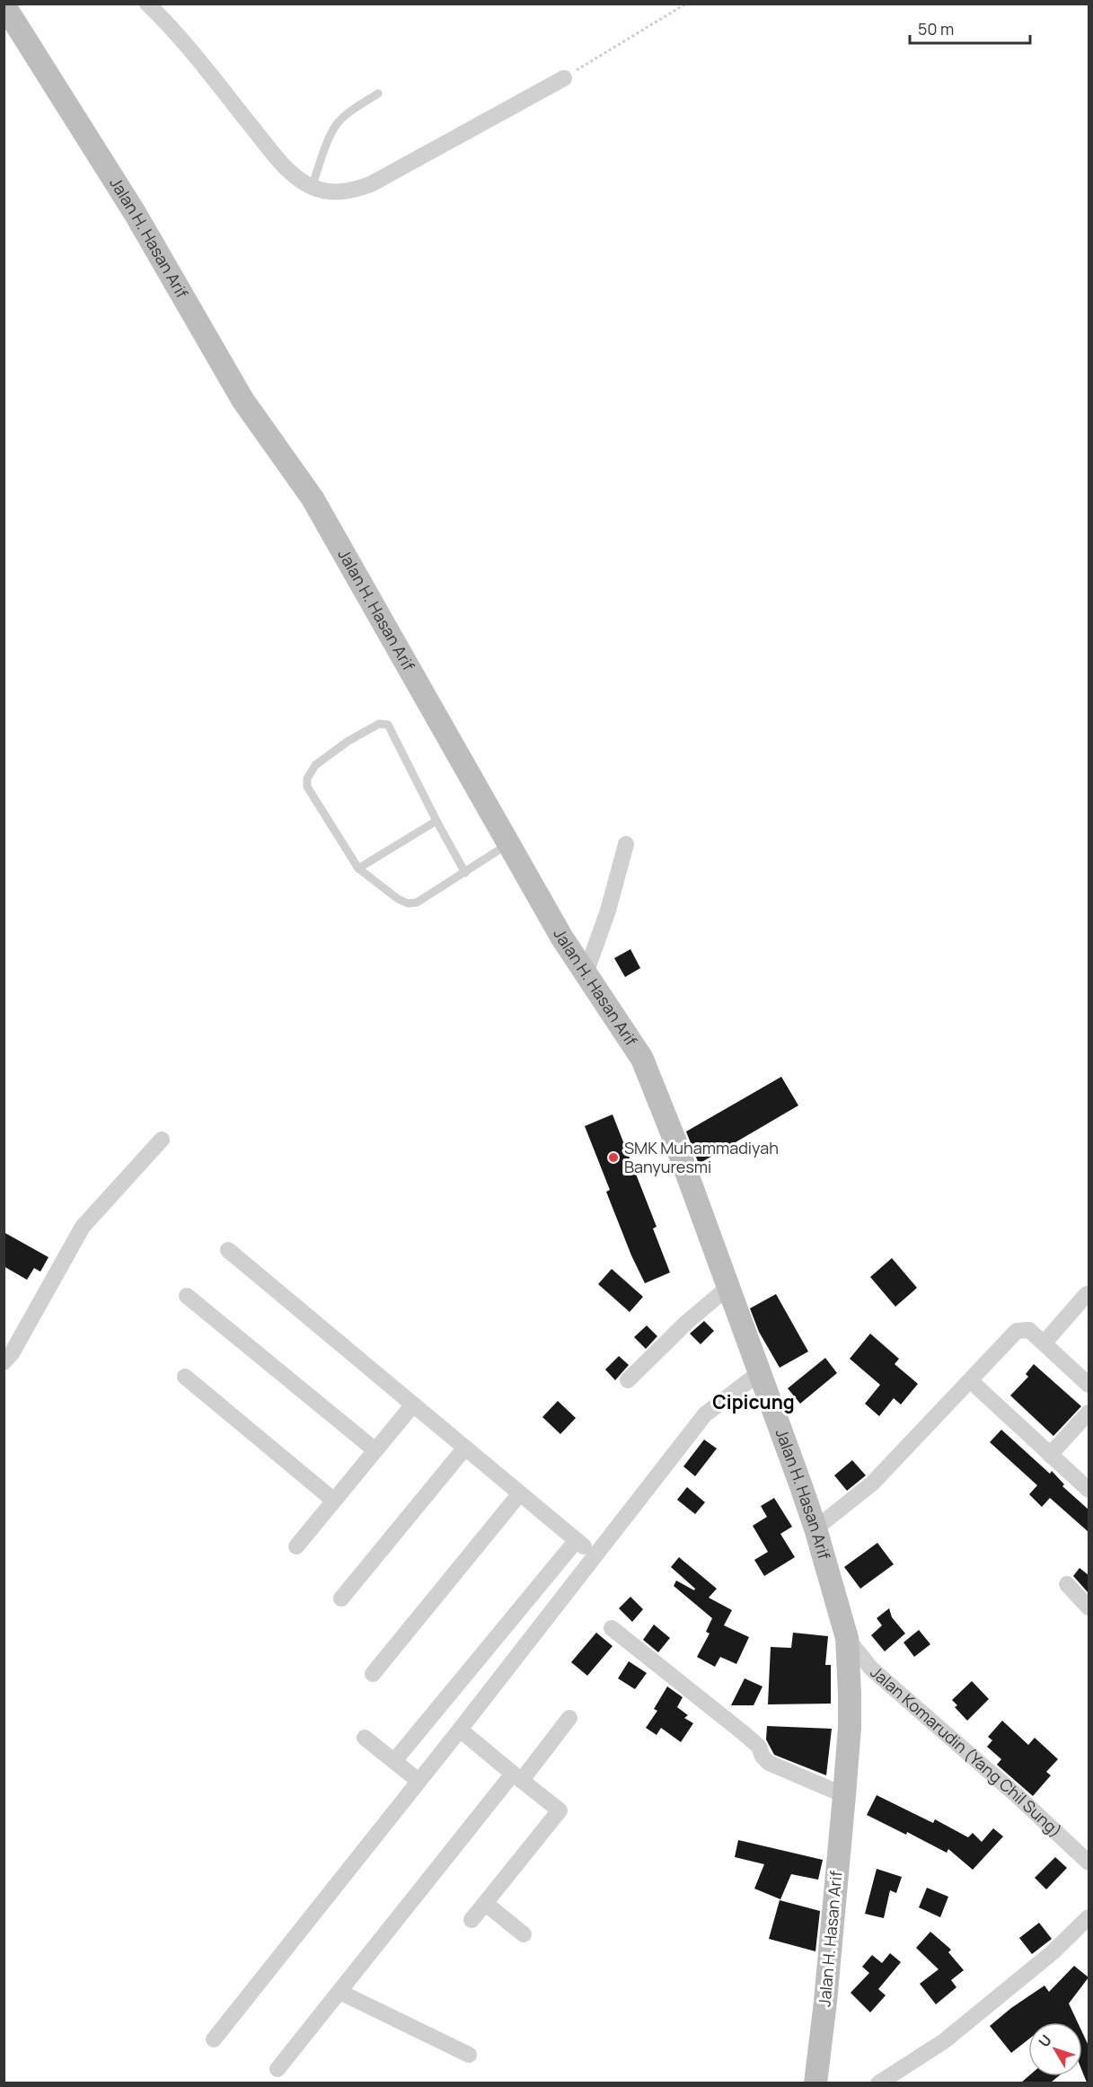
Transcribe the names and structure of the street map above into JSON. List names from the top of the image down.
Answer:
{
  "streets": {
    "main road": ["Jalan H. Hasan Arif"],
    "street": ["Jalan Komarudin (Yang Chil Sung)"]
  },
  "crossings": [
    ["Jalan H. Hasan Arif", "Jalan Komarudin (Yang Chil Sung)"]
  ],
  "districts": ["Cipicung"],
  "places": ["SMK Muhammadiyah Banyuresmi"],
  "scale_bar": "50 m",
  "north": "top left"
}
